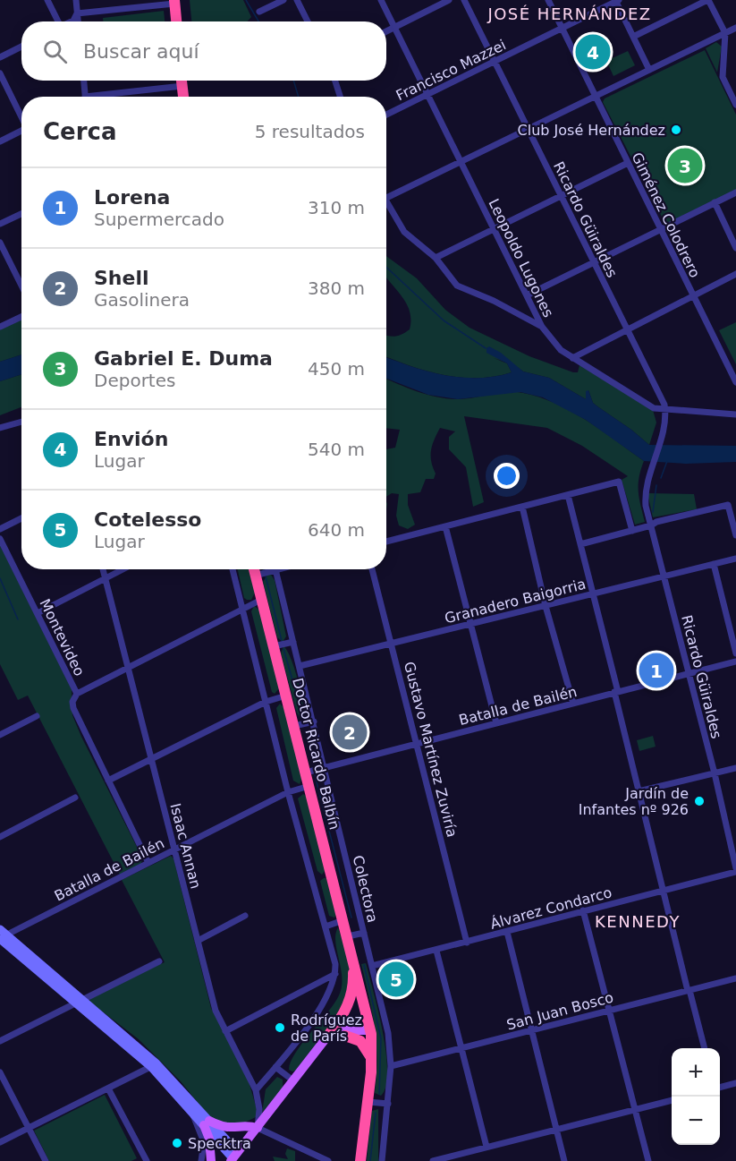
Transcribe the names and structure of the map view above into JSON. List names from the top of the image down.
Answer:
{
  "streets": {
    "highway": ["Doctor Ricardo Balbín"],
    "street": [
      "Francisco Mazzei",
      "Giménez Colodrero",
      "Ricardo Güiraldes",
      "Leopoldo Lugones",
      "Granadero Baigorria",
      "Montevideo",
      "Batalla de Bailén",
      "Gustavo Martínez Zuviría",
      "Isaac Annan",
      "Colectora",
      "Álvarez Condarco",
      "San Juan Bosco"
    ]
  },
  "crossings": [
    ["Francisco Mazzei", "Giménez Colodrero"],
    ["Francisco Mazzei", "Ricardo Güiraldes"],
    ["Francisco Mazzei", "Leopoldo Lugones"],
    ["Ricardo Güiraldes", "Leopoldo Lugones"],
    ["Ricardo Güiraldes", "Granadero Baigorria"],
    ["Ricardo Güiraldes", "Batalla de Bailén"],
    ["Ricardo Güiraldes", "Álvarez Condarco"],
    ["Granadero Baigorria", "Gustavo Martínez Zuviría"],
    ["Granadero Baigorria", "Colectora"],
    ["Montevideo", "Batalla de Bailén"],
    ["Batalla de Bailén", "Gustavo Martínez Zuviría"],
    ["Batalla de Bailén", "Doctor Ricardo Balbín"],
    ["Batalla de Bailén", "Isaac Annan"],
    ["Batalla de Bailén", "Colectora"],
    ["Gustavo Martínez Zuviría", "Álvarez Condarco"],
    ["Colectora", "Álvarez Condarco"],
    ["Colectora", "San Juan Bosco"]
  ],
  "districts": ["JOSÉ HERNÁNDEZ", "KENNEDY"],
  "places": [
    "Club José Hernández",
    "Jardín de Infantes nº 926",
    "Rodríguez de París",
    "Specktra"
  ],
  "page": {
    "search": "Buscar aquí",
    "pins": [
      "4",
      "3",
      "1",
      "2",
      "5"
    ],
    "heading": ["Cerca", "5 resultados"],
    "list": [
      {
        "mark": "1",
        "name": "Lorena",
        "note": "Supermercado",
        "value": "310 m"
      },
      {
        "mark": "2",
        "name": "Shell",
        "note": "Gasolinera",
        "value": "380 m"
      },
      {
        "mark": "3",
        "name": "Gabriel E. Duma",
        "note": "Deportes",
        "value": "450 m"
      },
      {
        "mark": "4",
        "name": "Envión",
        "note": "Lugar",
        "value": "540 m"
      },
      {
        "mark": "5",
        "name": "Cotelesso",
        "note": "Lugar",
        "value": "640 m"
      }
    ],
    "map_buttons": ["+", "−"]
  }
}
